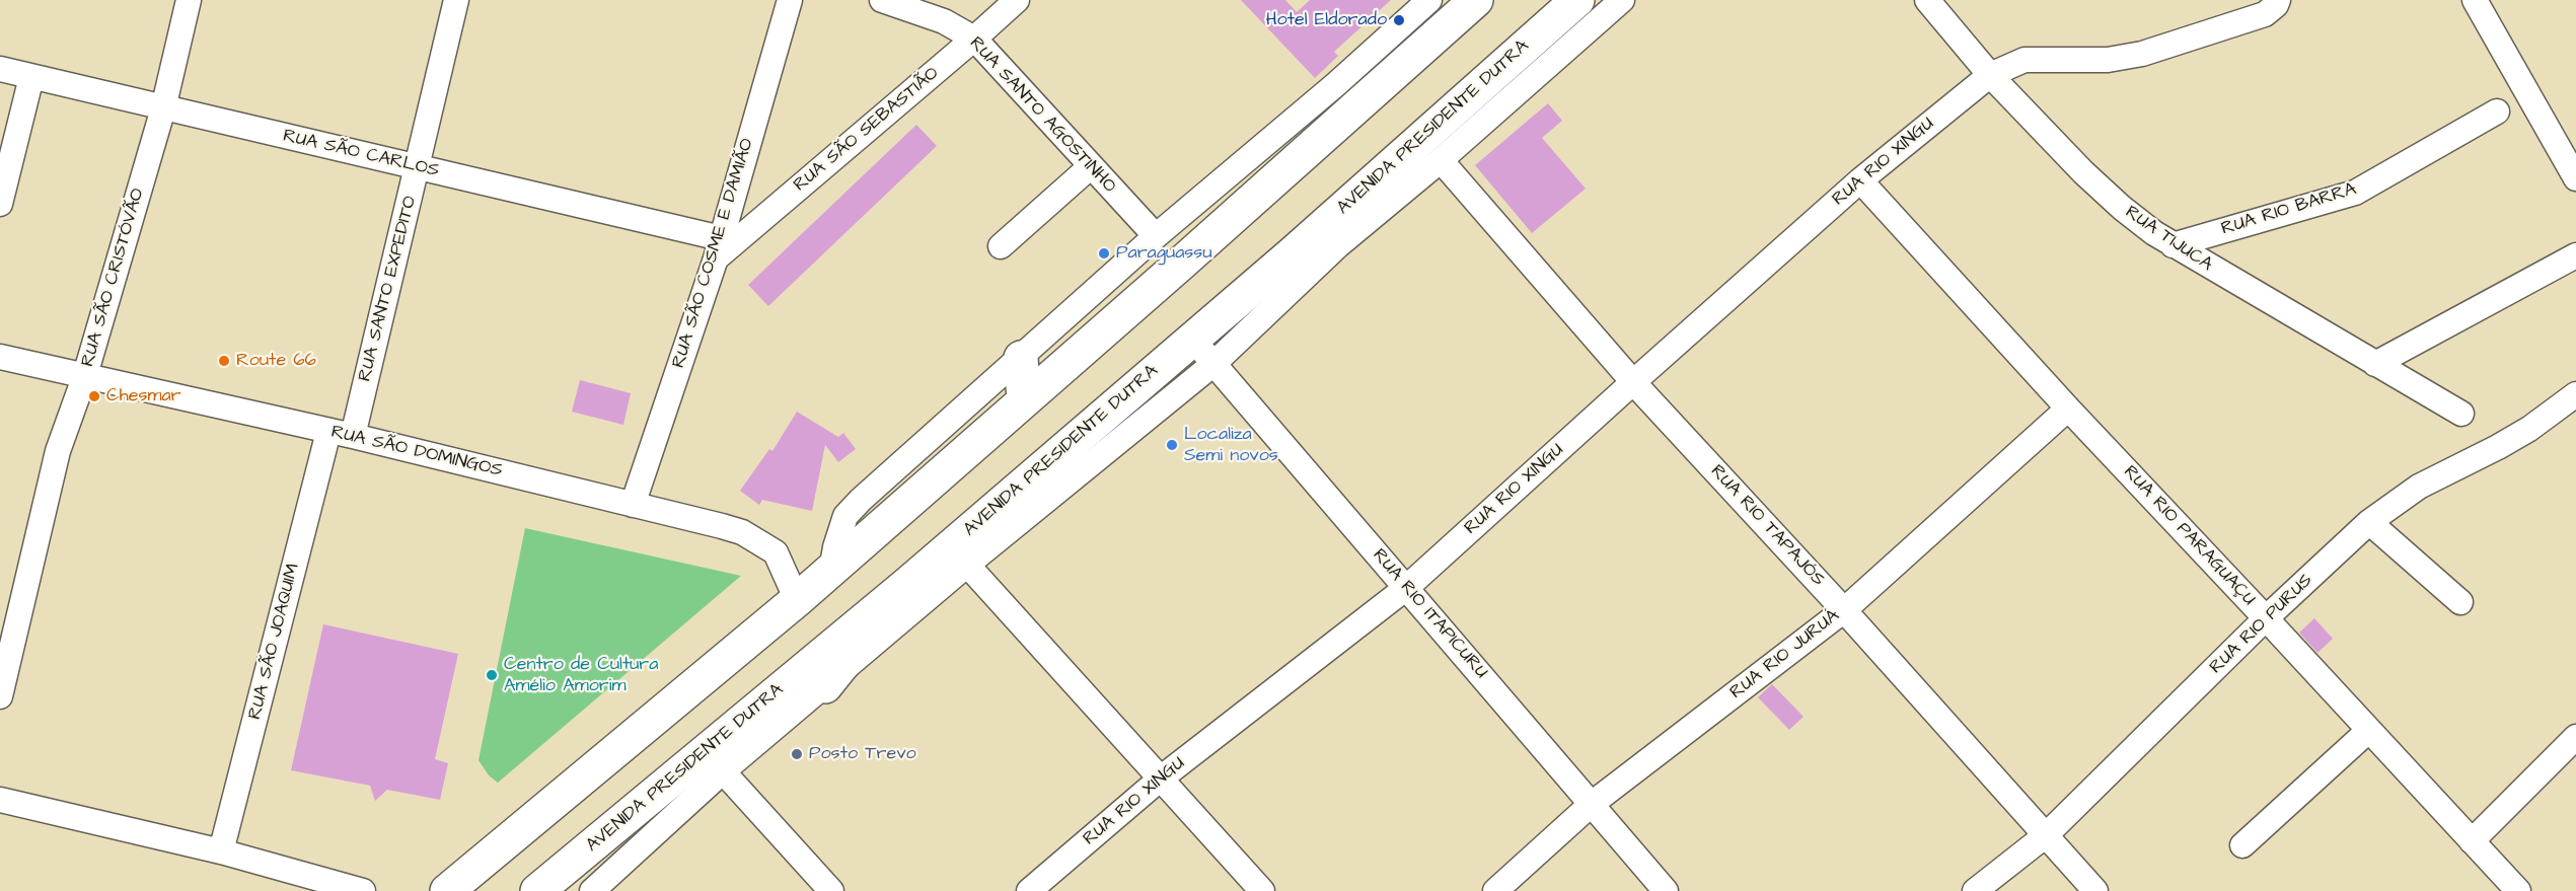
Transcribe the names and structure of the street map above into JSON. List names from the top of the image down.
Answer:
{
  "streets": {
    "highway": ["AVENIDA PRESIDENTE DUTRA"],
    "street": [
      "RUA SANTO AGOSTINHO",
      "RUA SÃO SEBASTIÃO",
      "RUA SÃO CARLOS",
      "RUA RIO XINGU",
      "RUA RIO BARRA",
      "RUA TIJUCA",
      "RUA SÃO COSME E DAMIÃO",
      "RUA SÃO CRISTÓVÃO",
      "RUA SANTO EXPEDITO",
      "RUA SÃO DOMINGOS",
      "RUA RIO TAPAJÓS",
      "RUA RIO PARAGUAÇU",
      "RUA RIO ITAPICURU",
      "RUA RIO PURUS",
      "RUA SÃO JOAQUIM",
      "RUA RIO JURUÁ"
    ]
  },
  "crossings": [
    ["RUA SANTO AGOSTINHO", "RUA SÃO SEBASTIÃO"],
    ["AVENIDA PRESIDENTE DUTRA", "RUA RIO TAPAJÓS"],
    ["AVENIDA PRESIDENTE DUTRA", "RUA RIO ITAPICURU"],
    ["RUA SÃO SEBASTIÃO", "RUA SÃO CARLOS"],
    ["RUA SÃO SEBASTIÃO", "RUA SÃO COSME E DAMIÃO"],
    ["RUA SÃO CARLOS", "RUA SÃO COSME E DAMIÃO"],
    ["RUA SÃO CARLOS", "RUA SÃO CRISTÓVÃO"],
    ["RUA SÃO CARLOS", "RUA SANTO EXPEDITO"],
    ["RUA RIO XINGU", "RUA TIJUCA"],
    ["RUA RIO XINGU", "RUA RIO TAPAJÓS"],
    ["RUA RIO XINGU", "RUA RIO PARAGUAÇU"],
    ["RUA RIO XINGU", "RUA RIO ITAPICURU"],
    ["RUA RIO BARRA", "RUA TIJUCA"],
    ["RUA SÃO COSME E DAMIÃO", "RUA SÃO DOMINGOS"],
    ["RUA SÃO CRISTÓVÃO", "RUA SÃO DOMINGOS"],
    ["RUA SANTO EXPEDITO", "RUA SÃO DOMINGOS"],
    ["RUA SÃO DOMINGOS", "RUA SÃO JOAQUIM"],
    ["RUA RIO TAPAJÓS", "RUA RIO PURUS"],
    ["RUA RIO TAPAJÓS", "RUA RIO JURUÁ"],
    ["RUA RIO PARAGUAÇU", "RUA RIO PURUS"],
    ["RUA RIO PARAGUAÇU", "RUA RIO JURUÁ"],
    ["RUA RIO ITAPICURU", "RUA RIO JURUÁ"]
  ],
  "places": [
    "Hotel Eldorado",
    "Paraguassu",
    "Route 66",
    "Chesmar",
    "Localiza Semi novos",
    "Centro de Cultura Amélio Amorim",
    "Posto Trevo"
  ]
}
